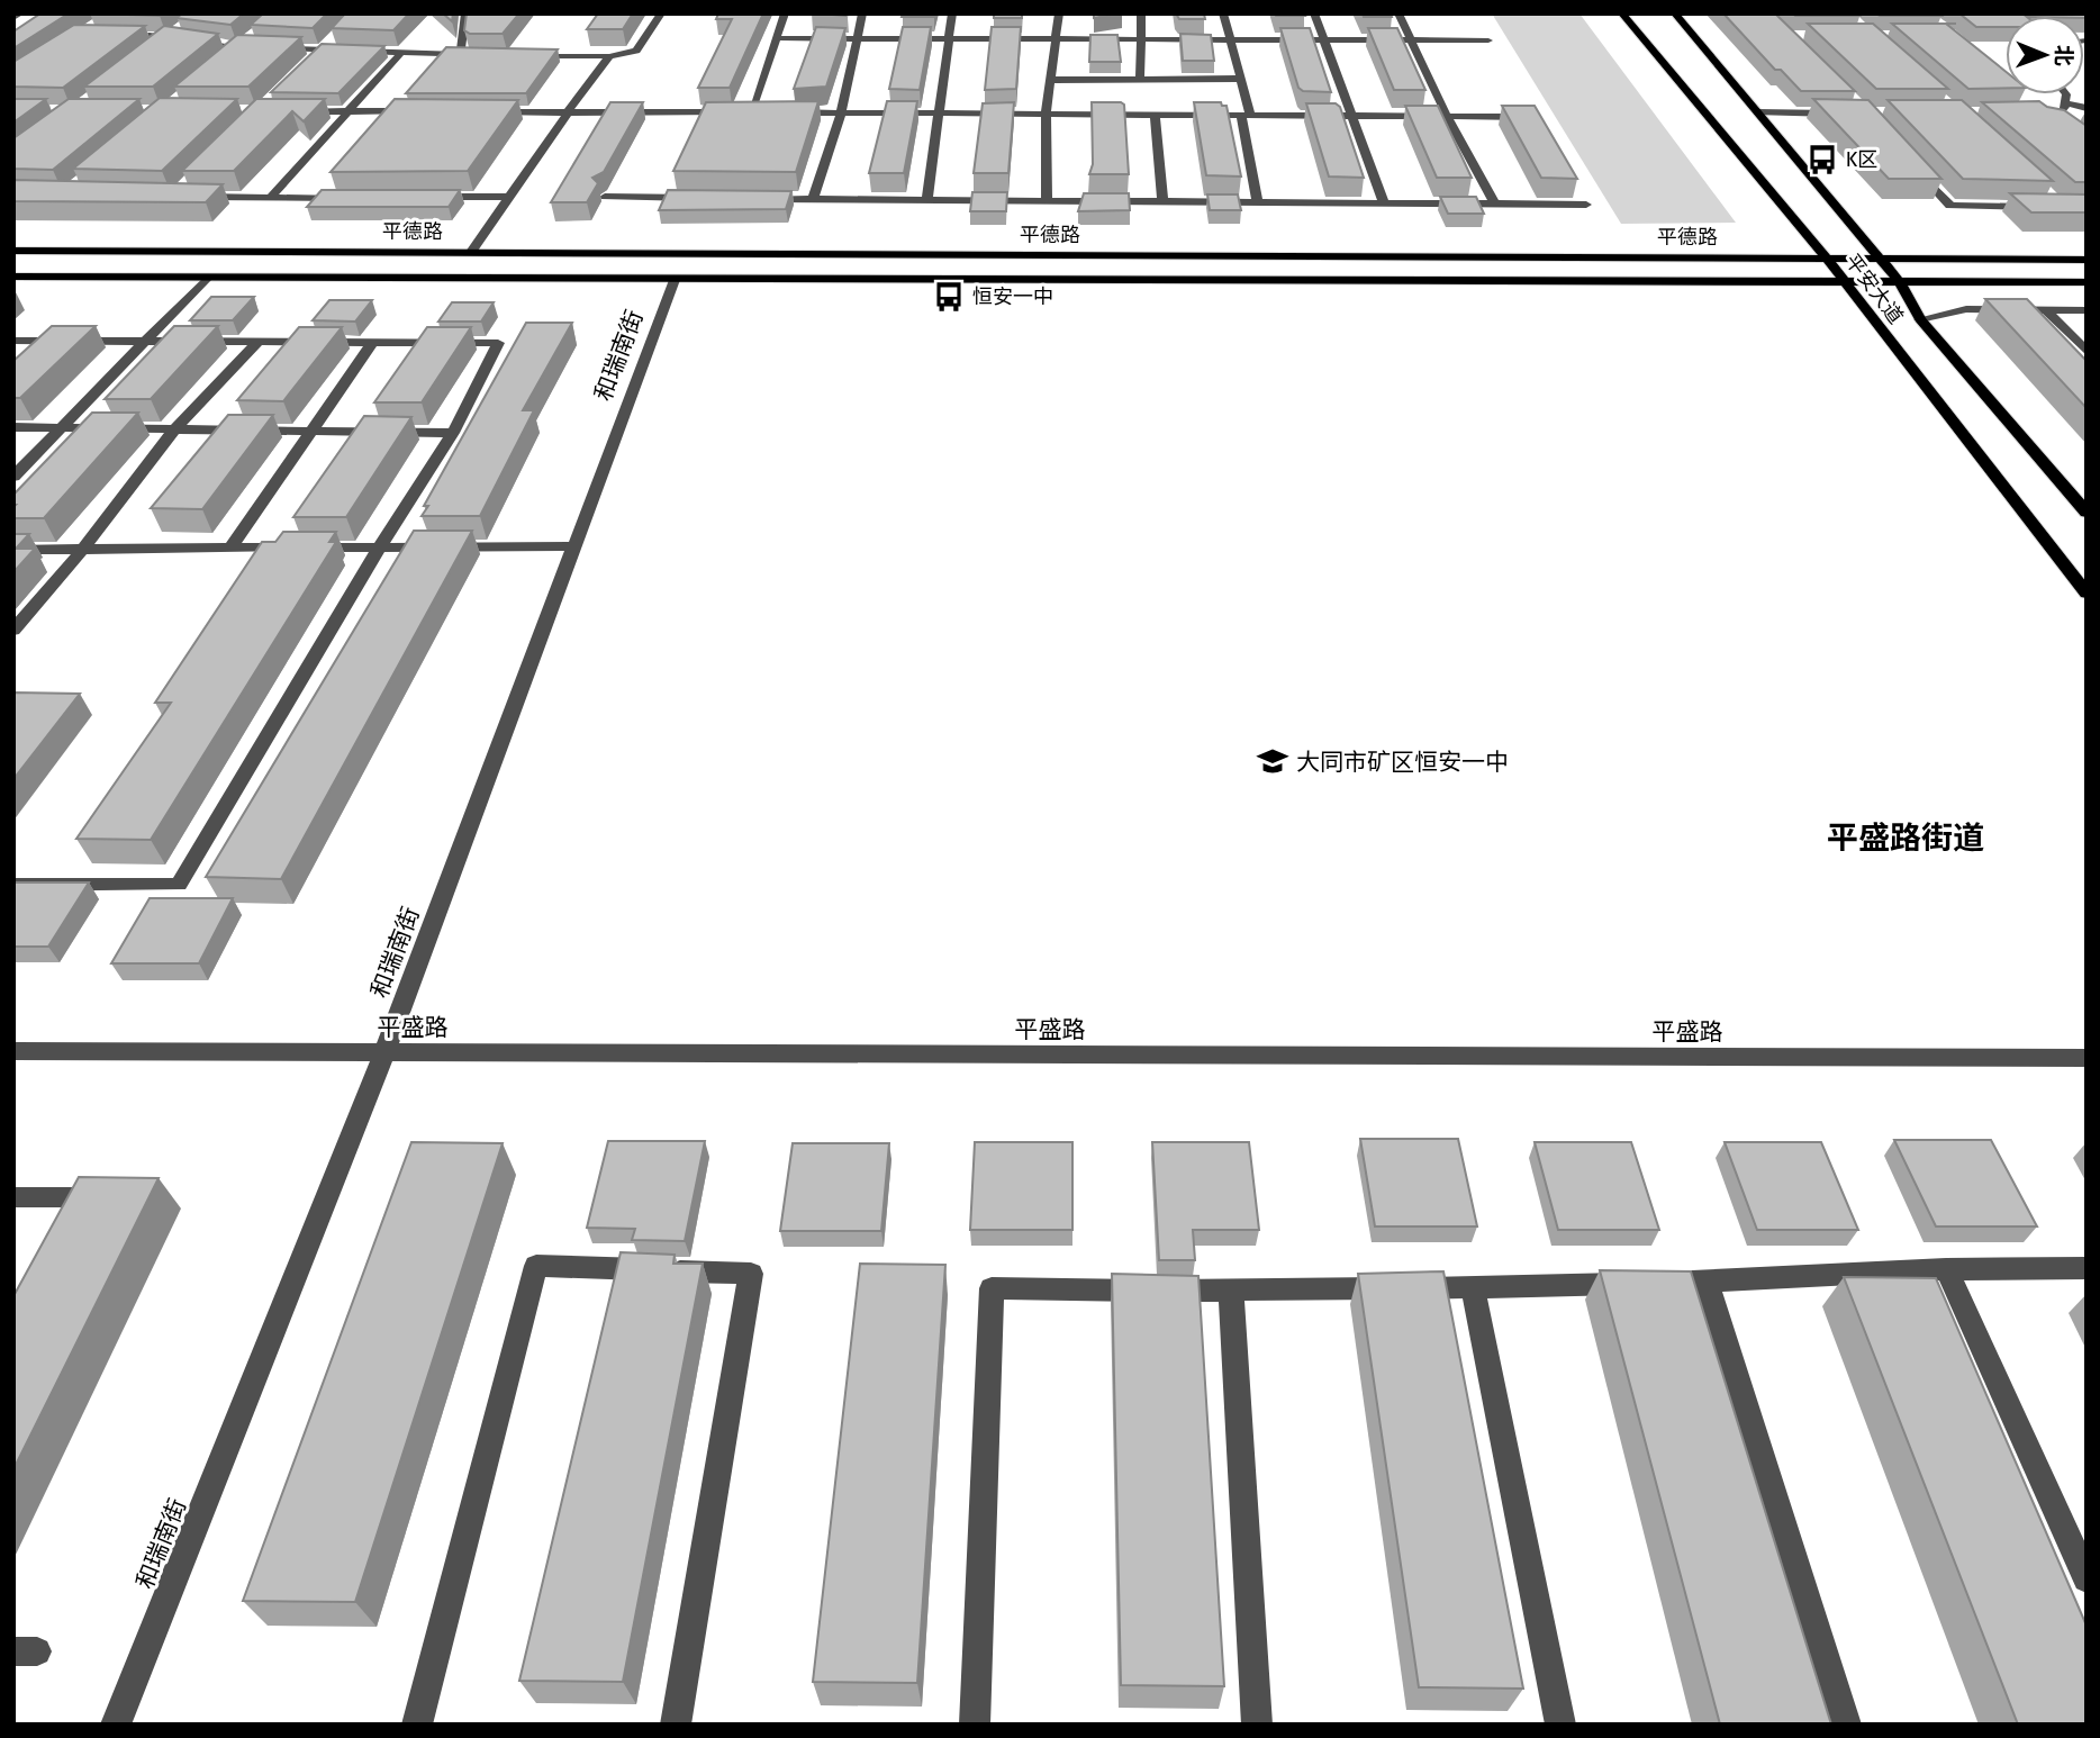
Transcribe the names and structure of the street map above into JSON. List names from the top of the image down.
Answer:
{
  "streets": {
    "main road": ["平德路", "平安大道"],
    "street": ["和瑞南街", "平盛路"]
  },
  "crossings": [
    ["平德路", "平安大道"],
    ["平德路", "和瑞南街"],
    ["和瑞南街", "平盛路"]
  ],
  "districts": ["平盛路街道"],
  "places": {
    "bus stop": ["K区", "恒安一中"],
    "school or university": ["大同市矿区恒安一中"]
  },
  "north": "right"
}
